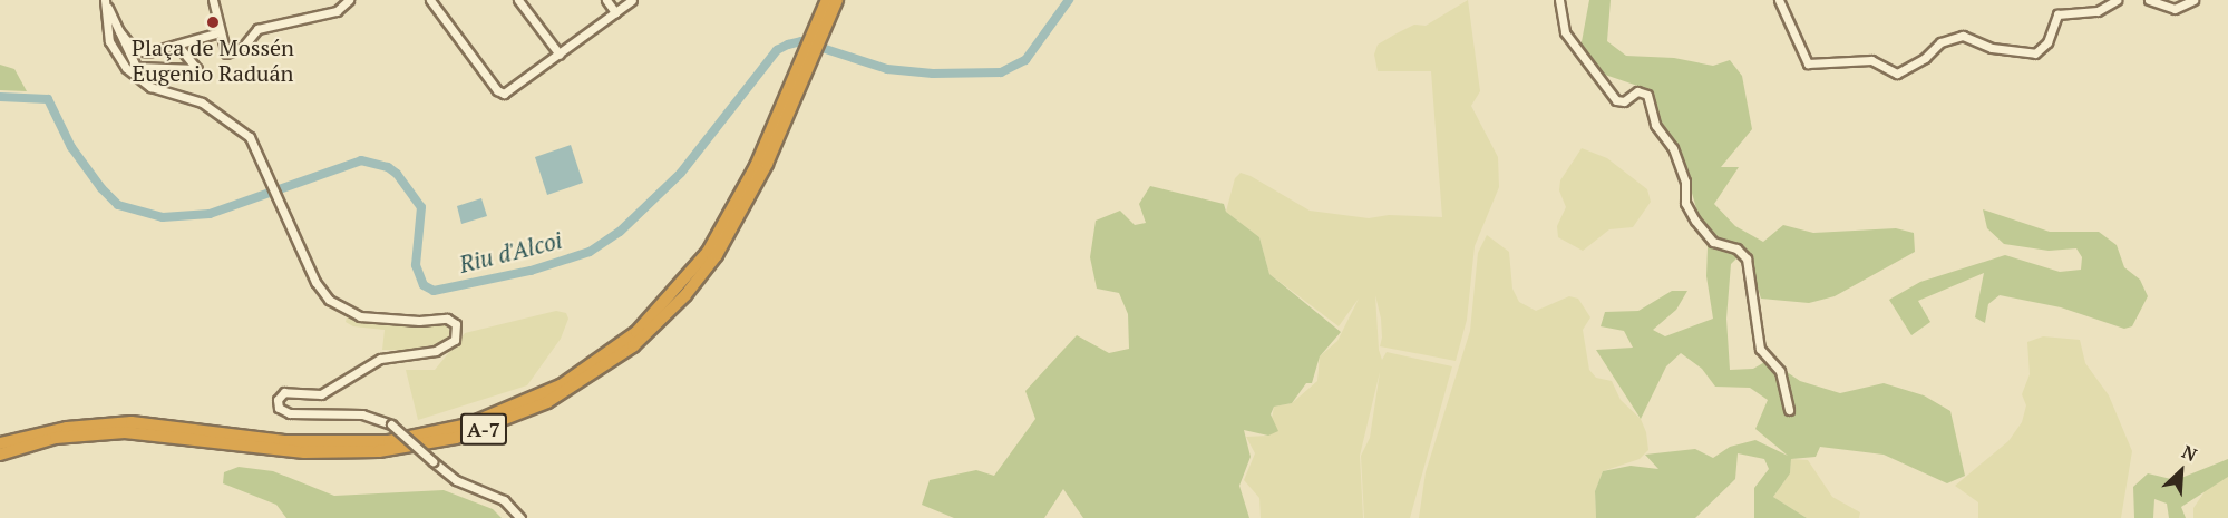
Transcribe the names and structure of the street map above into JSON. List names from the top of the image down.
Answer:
{
  "streets": {
    "highway": ["A-7"]
  },
  "water": ["Riu d'Alcoi"],
  "places": ["Plaça de Mossén Eugenio Raduán"],
  "north": "top right"
}
